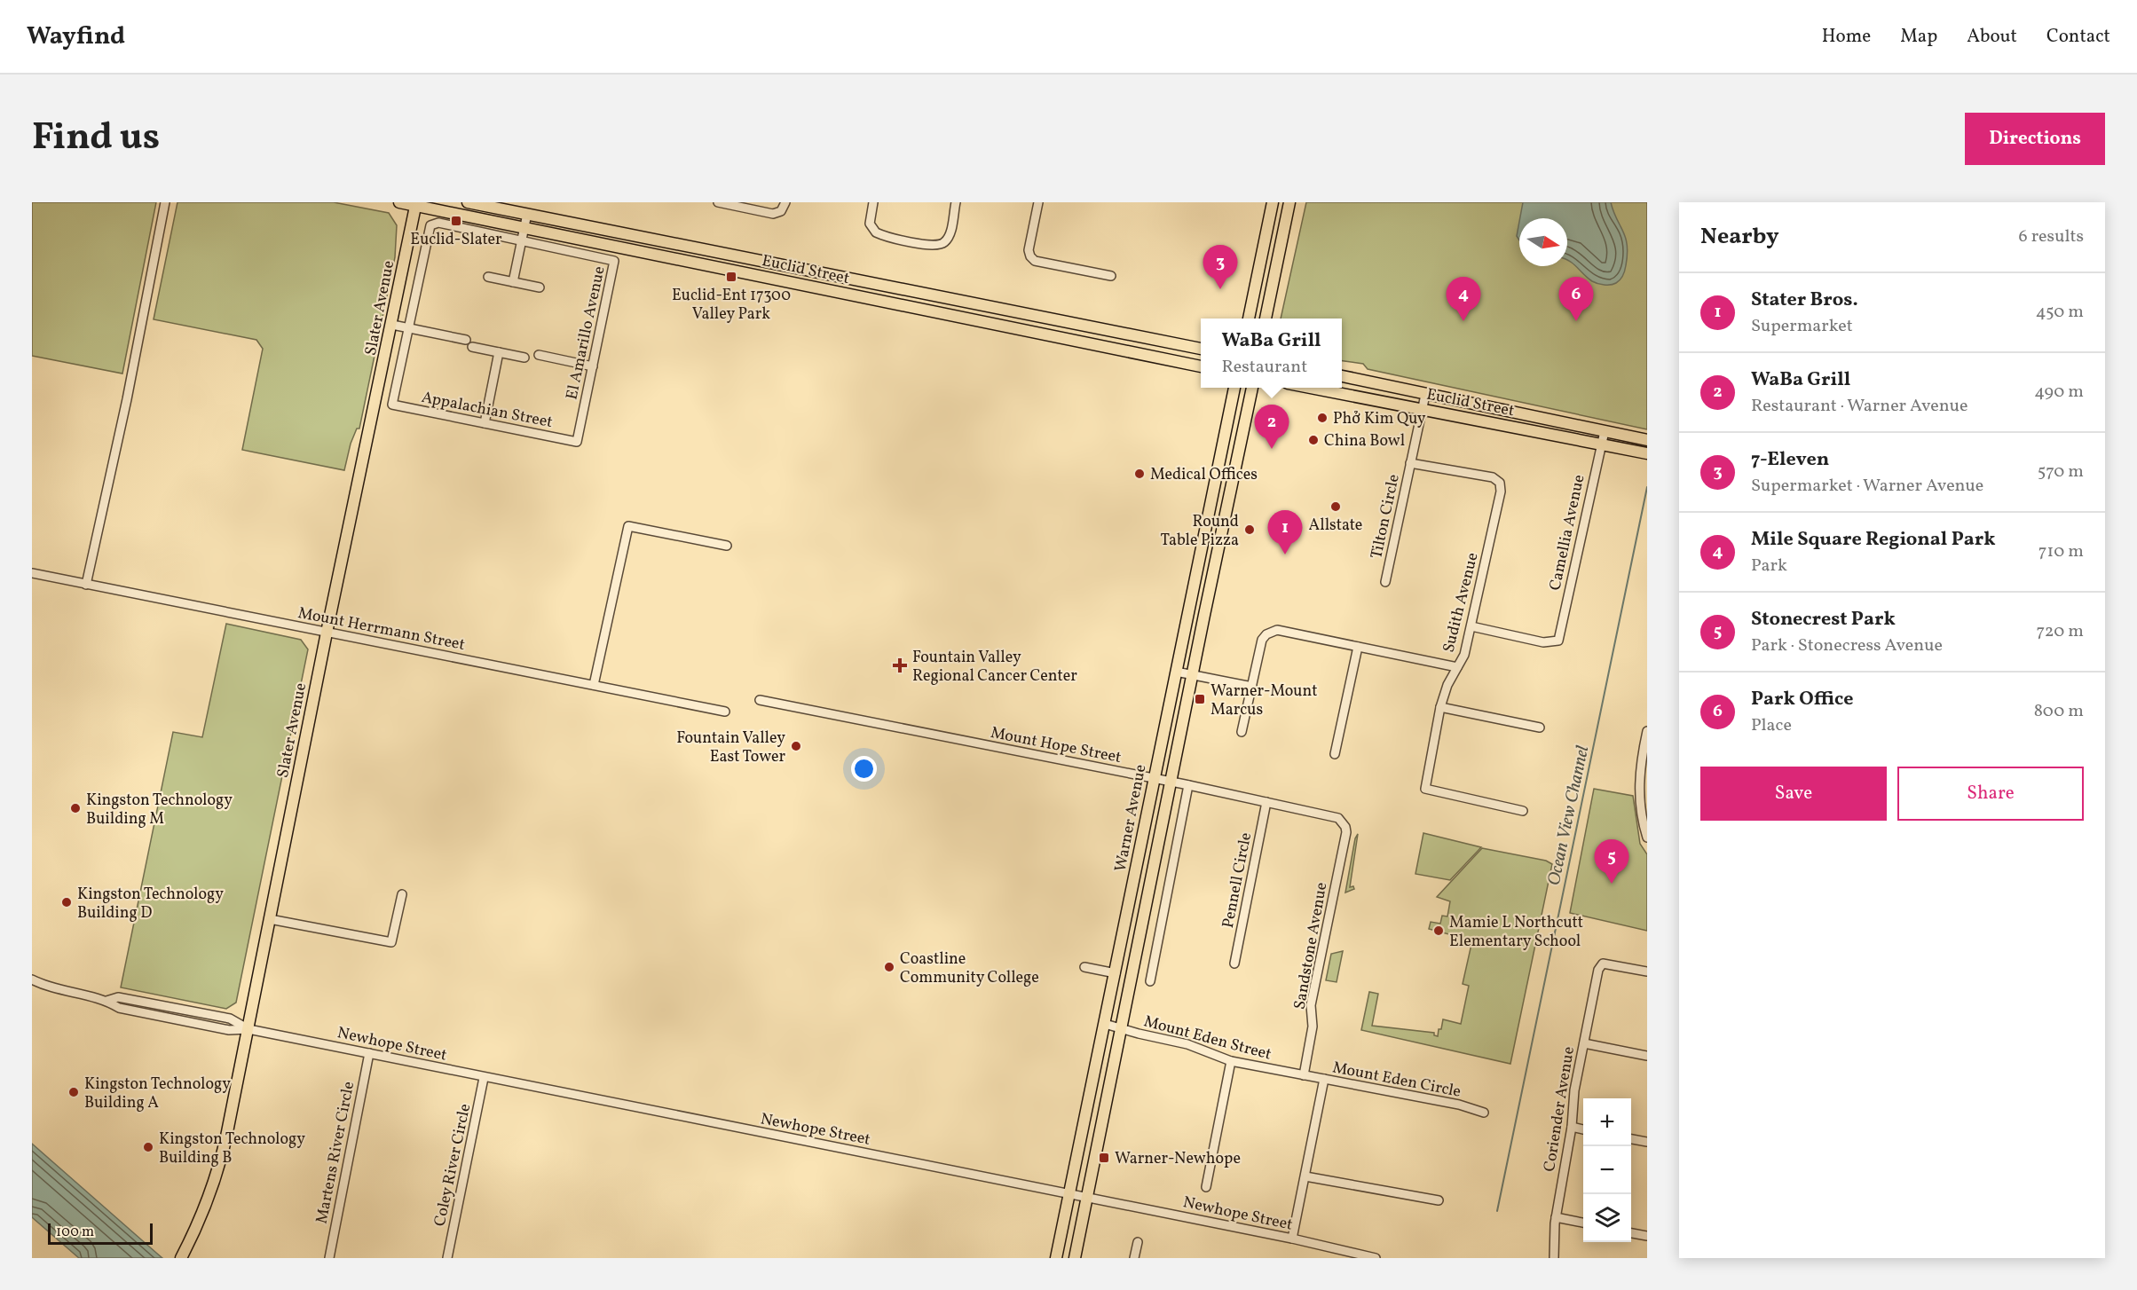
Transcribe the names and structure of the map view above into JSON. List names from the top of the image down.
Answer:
{
  "streets": {
    "main road": ["Euclid Street", "Slater Avenue", "Warner Avenue"],
    "street": [
      "El Amarillo Avenue",
      "Appalachian Street",
      "Tilton Circle",
      "Camellia Avenue",
      "Sudith Avenue",
      "Mount Herrmann Street",
      "Mount Hope Street",
      "Pennell Circle",
      "Sandstone Avenue",
      "Mount Eden Street",
      "Newhope Street",
      "Mount Eden Circle",
      "Coriender Avenue",
      "Martens River Circle",
      "Coley River Circle"
    ]
  },
  "crossings": [
    ["Euclid Street", "Slater Avenue"],
    ["Euclid Street", "Tilton Circle"],
    ["Euclid Street", "Camellia Avenue"],
    ["Slater Avenue", "Mount Herrmann Street"],
    ["Slater Avenue", "Newhope Street"],
    ["El Amarillo Avenue", "Appalachian Street"],
    ["Tilton Circle", "Sudith Avenue"],
    ["Camellia Avenue", "Sudith Avenue"],
    ["Mount Hope Street", "Warner Avenue"],
    ["Mount Hope Street", "Pennell Circle"],
    ["Mount Hope Street", "Sandstone Avenue"],
    ["Warner Avenue", "Mount Eden Street"],
    ["Warner Avenue", "Newhope Street"],
    ["Sandstone Avenue", "Mount Eden Street"],
    ["Sandstone Avenue", "Mount Eden Circle"],
    ["Mount Eden Street", "Mount Eden Circle"],
    ["Newhope Street", "Martens River Circle"],
    ["Newhope Street", "Coley River Circle"]
  ],
  "water": ["Ocean View Channel"],
  "places": {
    "transit": [
      "Euclid-Slater",
      "Euclid-Ent 17300 Valley Park",
      "Warner-Mount Marcus",
      "Warner-Newhope"
    ],
    "other": [
      "Phở Kim Quy",
      "China Bowl",
      "Medical Offices",
      "Allstate",
      "Round Table Pizza",
      "Fountain Valley East Tower",
      "Kingston Technology Building M",
      "Kingston Technology Building D",
      "Mamie L Northcutt Elementary School",
      "Coastline Community College",
      "Kingston Technology Building A",
      "Kingston Technology Building B"
    ],
    "health": ["Fountain Valley Regional Cancer Center"]
  },
  "scale_bar": "100 m",
  "north": "right",
  "page": {
    "header": "Wayfind",
    "nav": [
      "Home",
      "Map",
      "About",
      "Contact"
    ],
    "title": "Find us",
    "buttons": [
      "Directions",
      ["Save", "Share"]
    ],
    "heading": ["Nearby", "6 results"],
    "pins": [
      "3",
      "4",
      "6",
      "2",
      "1",
      "5"
    ],
    "list": [
      {
        "mark": "1",
        "name": "Stater Bros.",
        "note": "Supermarket",
        "value": "450 m"
      },
      {
        "mark": "2",
        "name": "WaBa Grill",
        "note": "Restaurant · Warner Avenue",
        "value": "490 m"
      },
      {
        "mark": "3",
        "name": "7-Eleven",
        "note": "Supermarket · Warner Avenue",
        "value": "570 m"
      },
      {
        "mark": "4",
        "name": "Mile Square Regional Park",
        "note": "Park",
        "value": "710 m"
      },
      {
        "mark": "5",
        "name": "Stonecrest Park",
        "note": "Park · Stonecress Avenue",
        "value": "720 m"
      },
      {
        "mark": "6",
        "name": "Park Office",
        "note": "Place",
        "value": "800 m"
      }
    ],
    "popup": ["WaBa Grill", "Restaurant"],
    "map_buttons": ["+", "−"],
    "scale": "100 m"
  }
}
